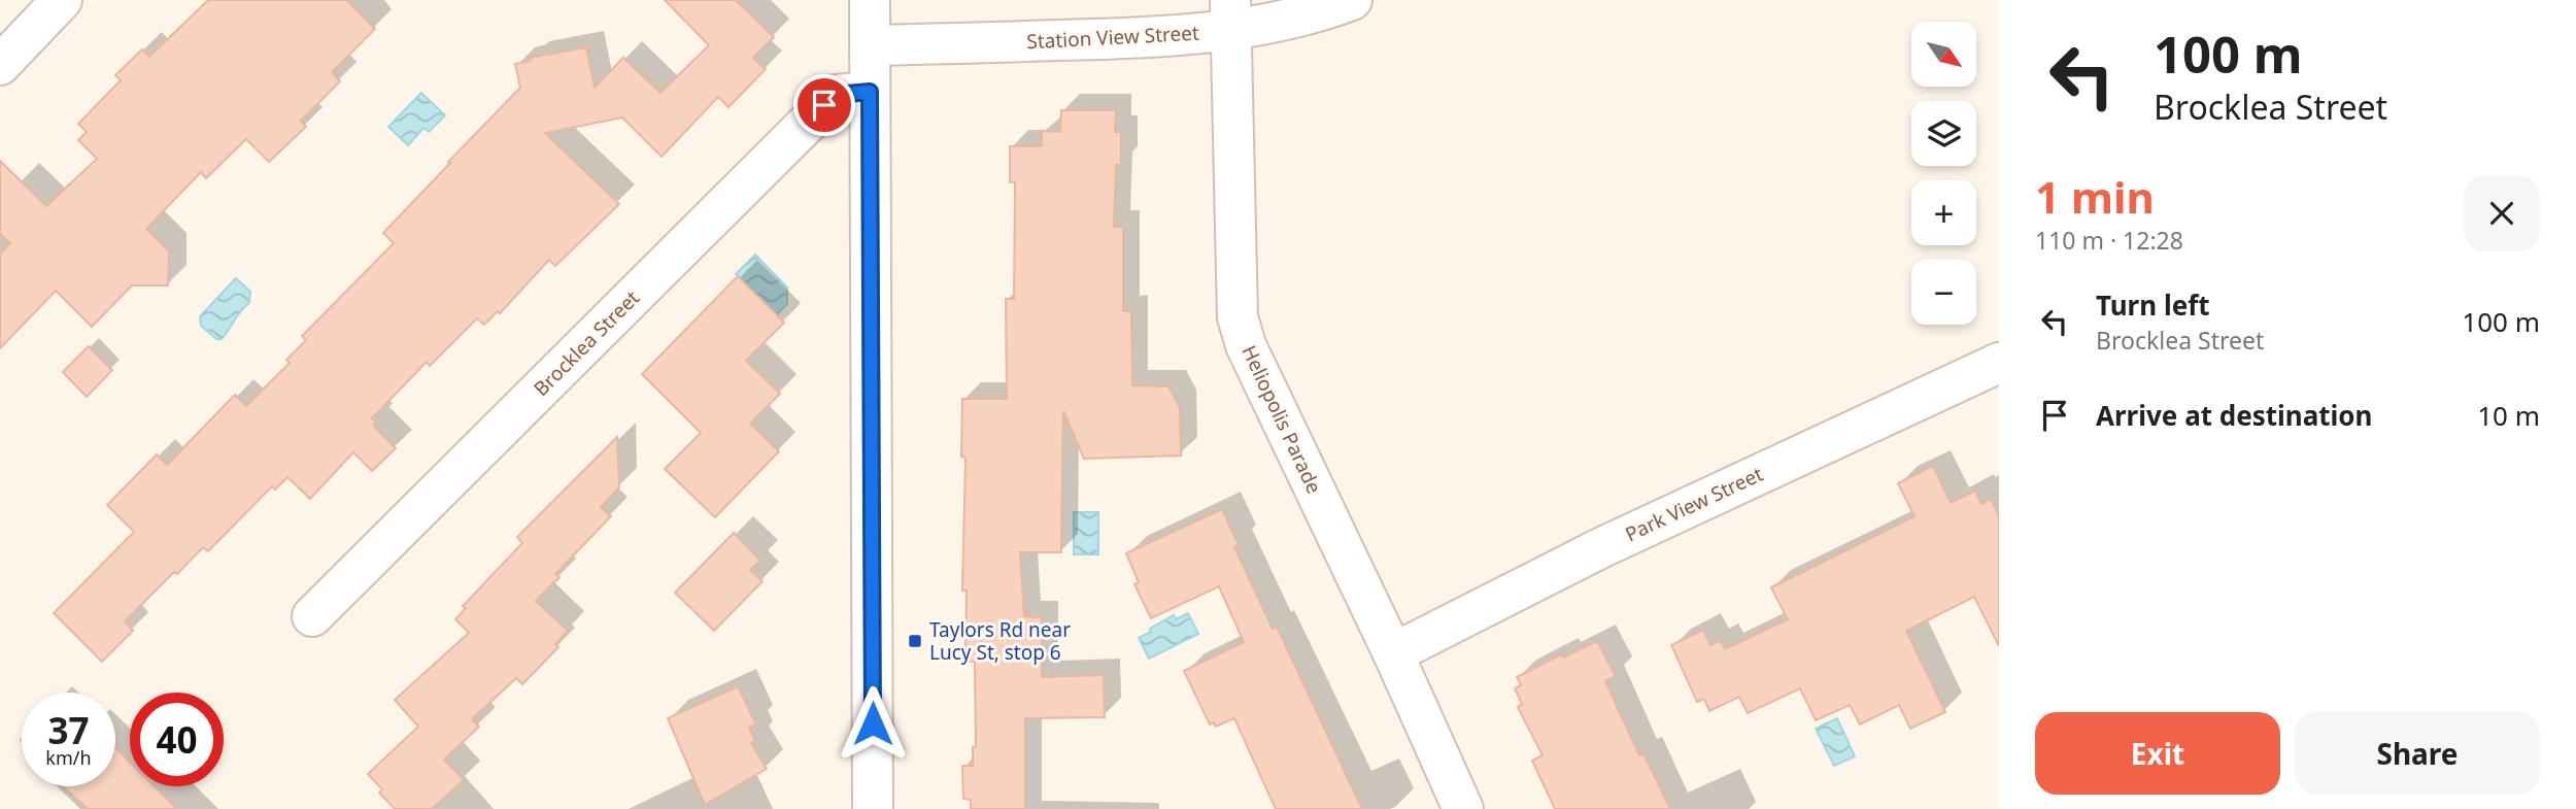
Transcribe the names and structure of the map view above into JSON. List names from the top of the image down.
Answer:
{
  "streets": {
    "street": [
      "Station View Street",
      "Brocklea Street",
      "Heliopolis Parade",
      "Park View Street"
    ]
  },
  "crossings": [
    ["Station View Street", "Heliopolis Parade"],
    ["Heliopolis Parade", "Park View Street"]
  ],
  "places": {
    "transit": ["Taylors Rd near Lucy St, stop 6"]
  },
  "north": "bottom right",
  "page": {
    "turn": ["100 m", "Brocklea Street"],
    "map_buttons": ["+", "−"],
    "heading": ["1 min", "110 m · 12:28"],
    "list": [
      {
        "name": "Turn left",
        "note": "Brocklea Street",
        "value": "100 m"
      },
      {
        "name": "Arrive at destination",
        "value": "10 m"
      }
    ],
    "speed": "37 km/h",
    "limit": "40",
    "buttons": ["Exit", "Share"]
  }
}
